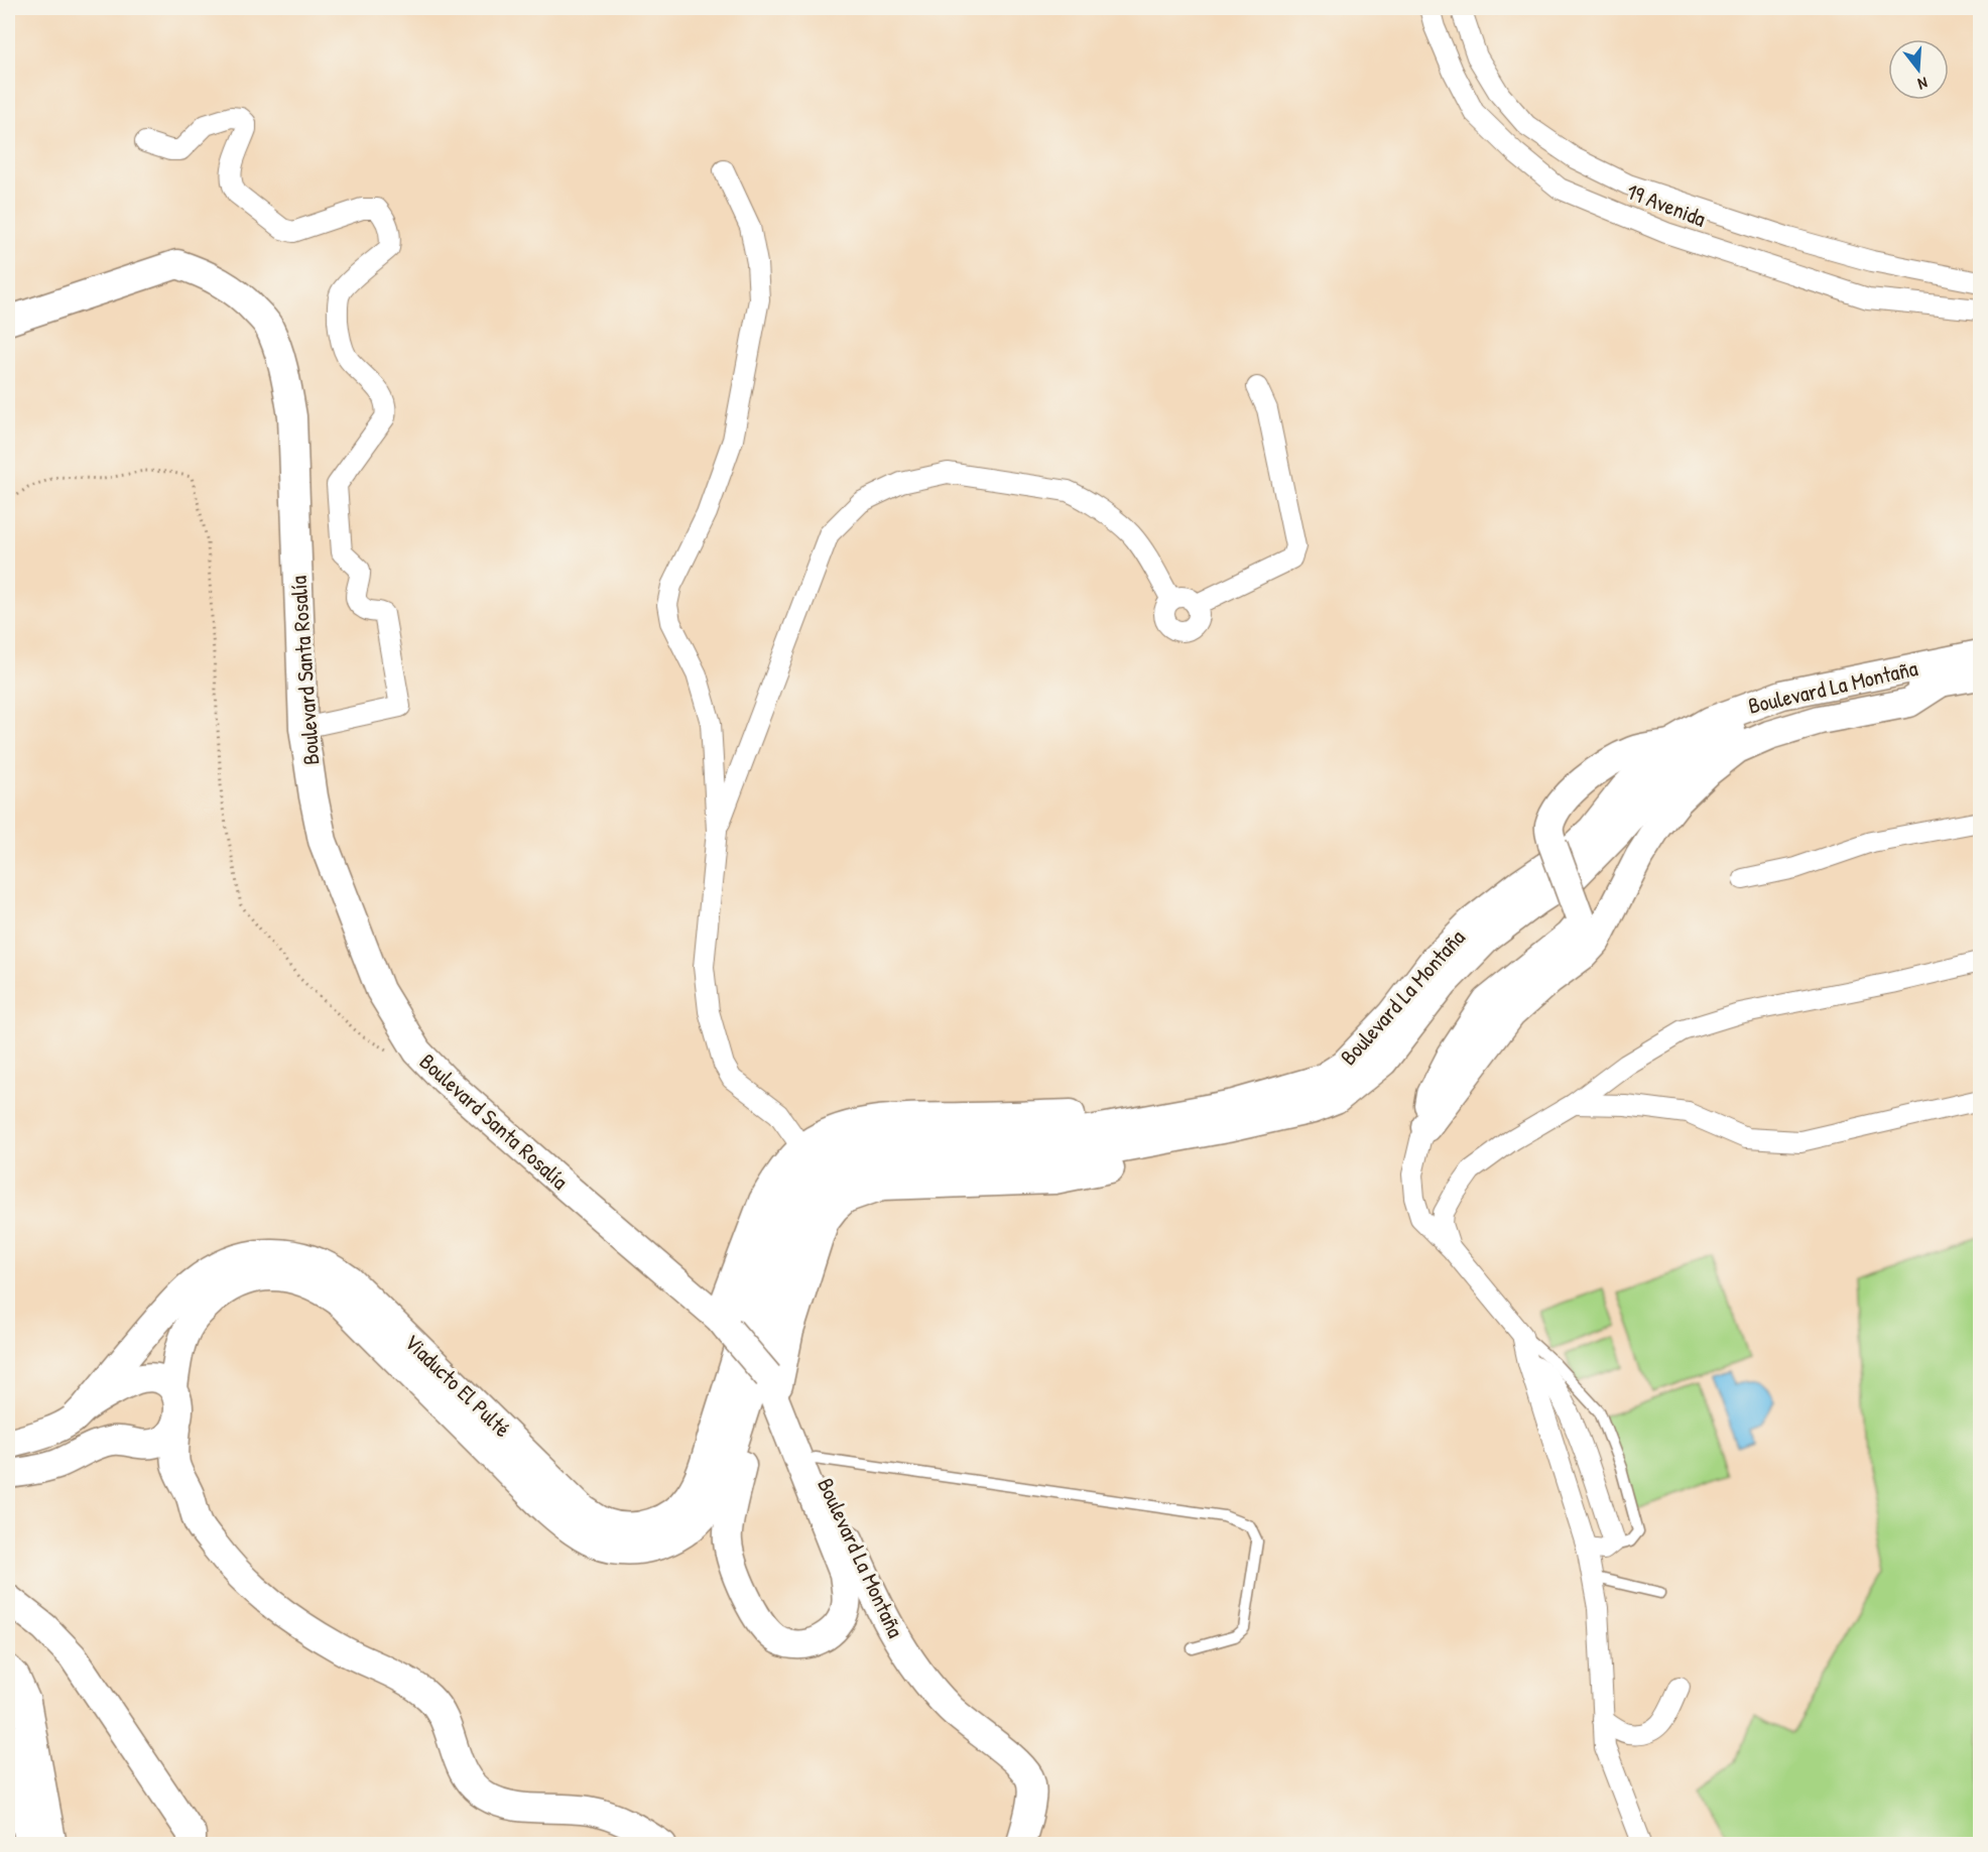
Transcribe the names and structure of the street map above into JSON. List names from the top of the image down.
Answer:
{
  "streets": {
    "main road": ["Boulevard Santa Rosalía", "Boulevard La Montaña", "Viaducto El Pulté"],
    "street": ["19 Avenida"]
  },
  "crossings": [
    ["Boulevard Santa Rosalía", "Boulevard La Montaña"],
    ["Boulevard Santa Rosalía", "Viaducto El Pulté"],
    ["Boulevard La Montaña", "Viaducto El Pulté"]
  ],
  "north": "bottom"
}
